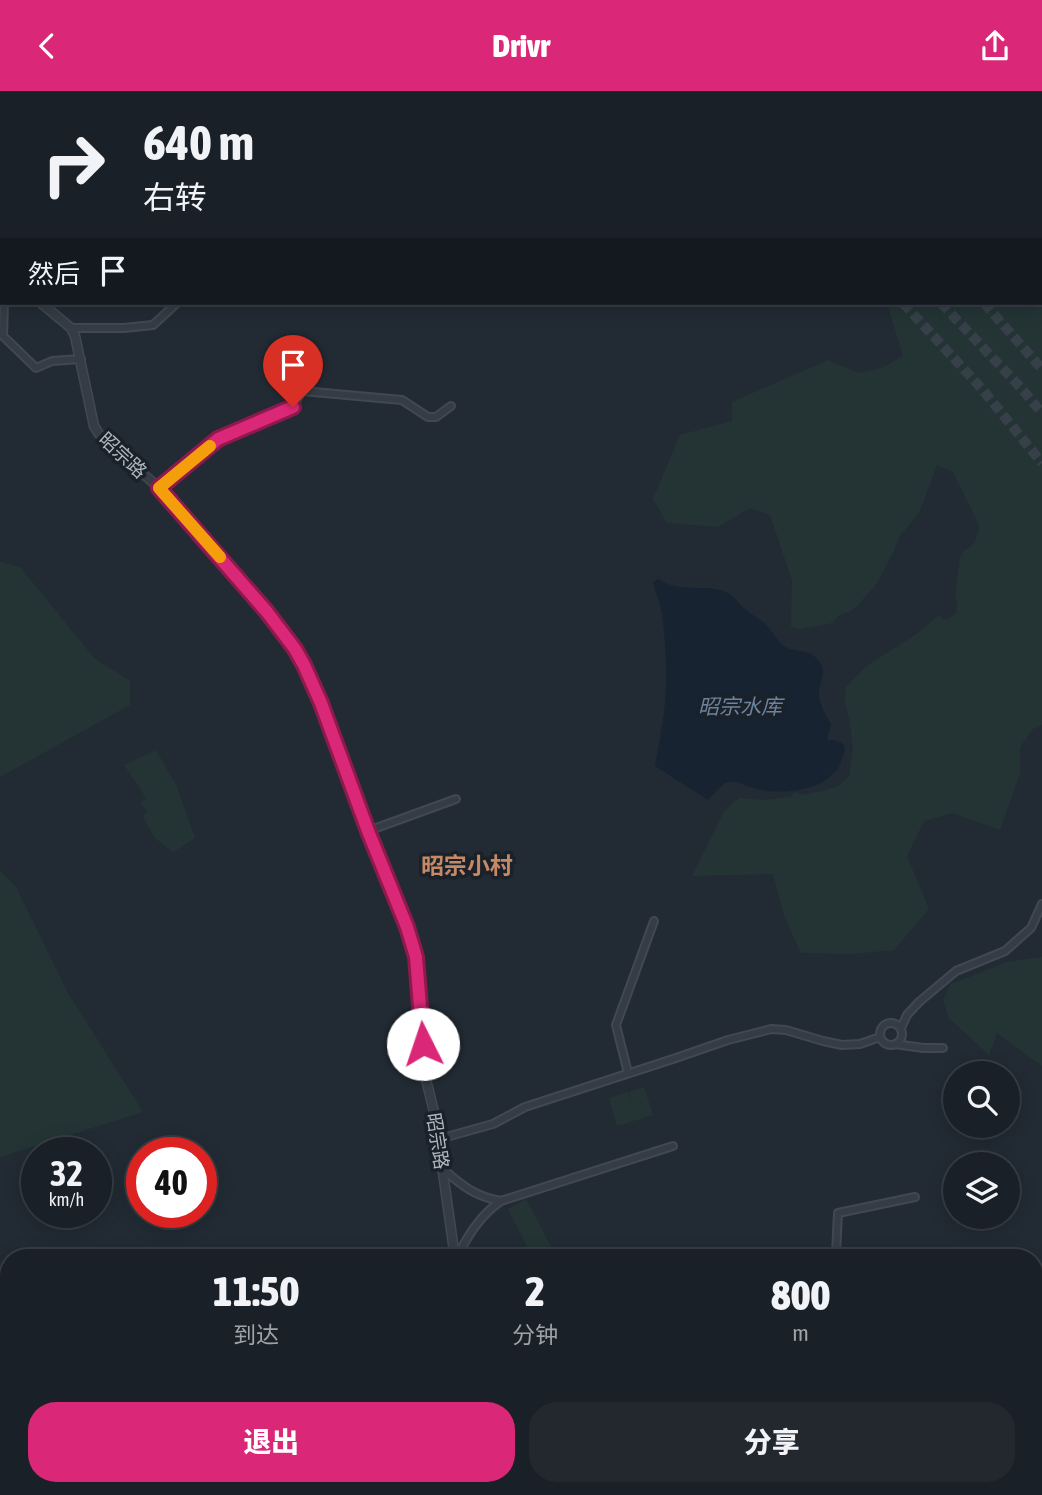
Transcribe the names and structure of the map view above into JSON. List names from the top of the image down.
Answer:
{
  "streets": {
    "street": ["昭宗路"]
  },
  "districts": ["昭宗小村"],
  "water": ["昭宗水库"],
  "page": {
    "header": "Drivr",
    "turn": ["640 m", "右转"],
    "then": "然后",
    "speed": "32 km/h",
    "limit": "40",
    "eta": [
      "11:50",
      "到达",
      "2",
      "分钟",
      "800",
      "m"
    ],
    "buttons": ["退出", "分享"]
  }
}
